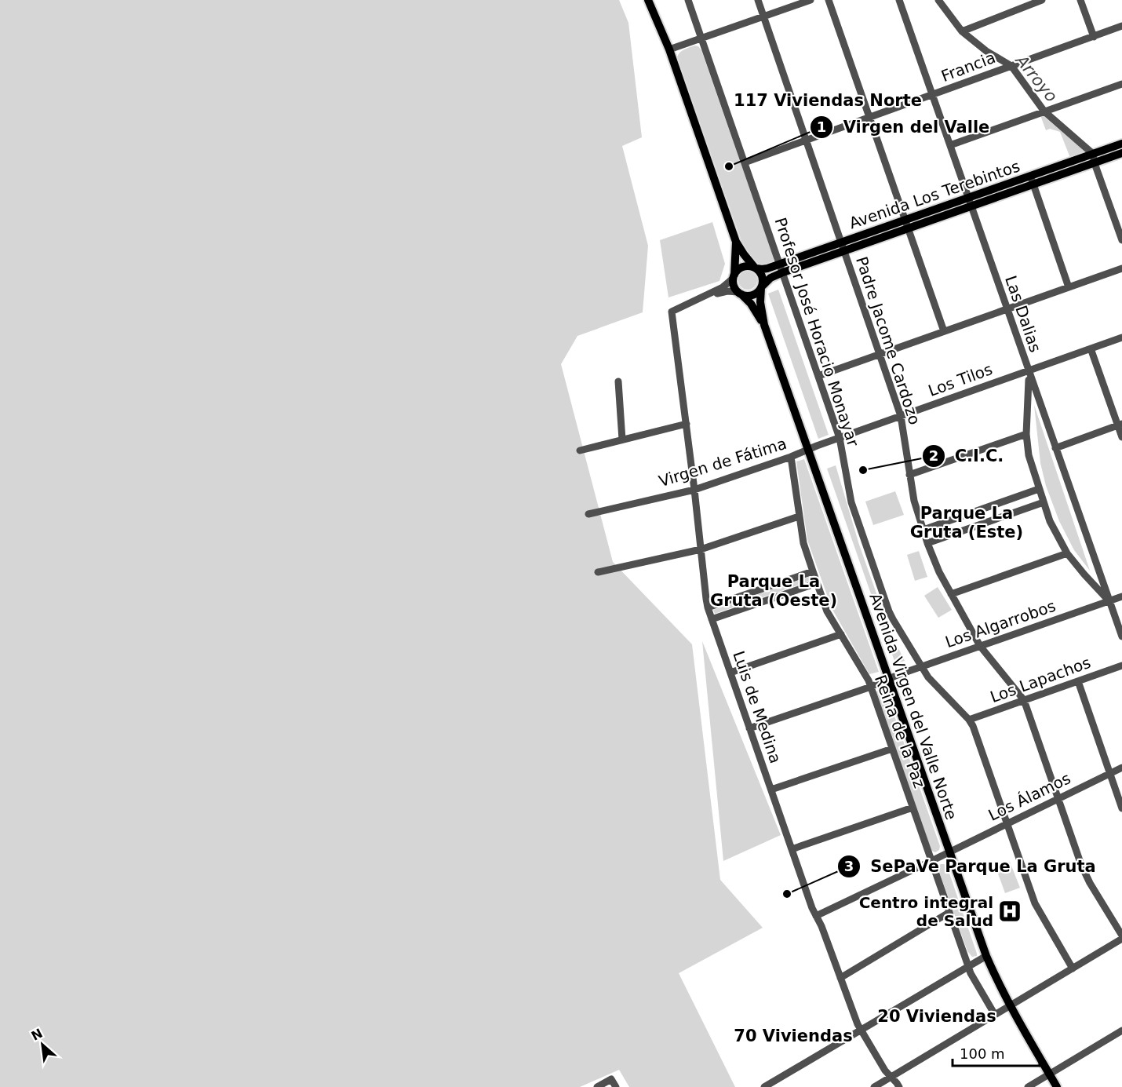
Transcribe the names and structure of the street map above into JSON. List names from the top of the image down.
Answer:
{
  "streets": {
    "main road": ["Avenida Los Terebintos", "Avenida Virgen del Valle Norte"],
    "street": [
      "Francia",
      "Las Dalias",
      "Profesor José Horacio Monayar",
      "Padre Jacome Cardozo",
      "Los Tilos",
      "Virgen de Fátima",
      "Los Algarrobos",
      "Los Lapachos",
      "Luis de Medina",
      "Reina de la Paz",
      "Los Álamos"
    ]
  },
  "crossings": [
    ["Francia", "Las Dalias"],
    ["Francia", "Profesor José Horacio Monayar"],
    ["Francia", "Padre Jacome Cardozo"],
    ["Avenida Los Terebintos", "Las Dalias"],
    ["Avenida Los Terebintos", "Profesor José Horacio Monayar"],
    ["Avenida Los Terebintos", "Padre Jacome Cardozo"],
    ["Avenida Los Terebintos", "Avenida Virgen del Valle Norte"],
    ["Las Dalias", "Los Tilos"],
    ["Las Dalias", "Los Algarrobos"],
    ["Profesor José Horacio Monayar", "Los Tilos"],
    ["Profesor José Horacio Monayar", "Los Algarrobos"],
    ["Profesor José Horacio Monayar", "Los Lapachos"],
    ["Profesor José Horacio Monayar", "Los Álamos"],
    ["Padre Jacome Cardozo", "Los Tilos"],
    ["Padre Jacome Cardozo", "Los Algarrobos"],
    ["Padre Jacome Cardozo", "Los Lapachos"],
    ["Padre Jacome Cardozo", "Los Álamos"],
    ["Los Tilos", "Virgen de Fátima"],
    ["Los Tilos", "Avenida Virgen del Valle Norte"],
    ["Virgen de Fátima", "Avenida Virgen del Valle Norte"],
    ["Virgen de Fátima", "Luis de Medina"],
    ["Virgen de Fátima", "Reina de la Paz"],
    ["Los Algarrobos", "Avenida Virgen del Valle Norte"],
    ["Los Algarrobos", "Luis de Medina"],
    ["Los Algarrobos", "Reina de la Paz"],
    ["Avenida Virgen del Valle Norte", "Los Álamos"],
    ["Luis de Medina", "Los Álamos"],
    ["Reina de la Paz", "Los Álamos"]
  ],
  "districts": [
    "117 Viviendas Norte",
    "Parque La Gruta (Este)",
    "Parque La Gruta (Oeste)",
    "20 Viviendas",
    "70 Viviendas"
  ],
  "water": ["Arroyo"],
  "places": {
    "other": ["Virgen del Valle", "C.I.C.", "SePaVe Parque La Gruta"],
    "hospital": ["Centro integral de Salud"]
  },
  "scale_bar": "100 m",
  "north": "top left"
}
